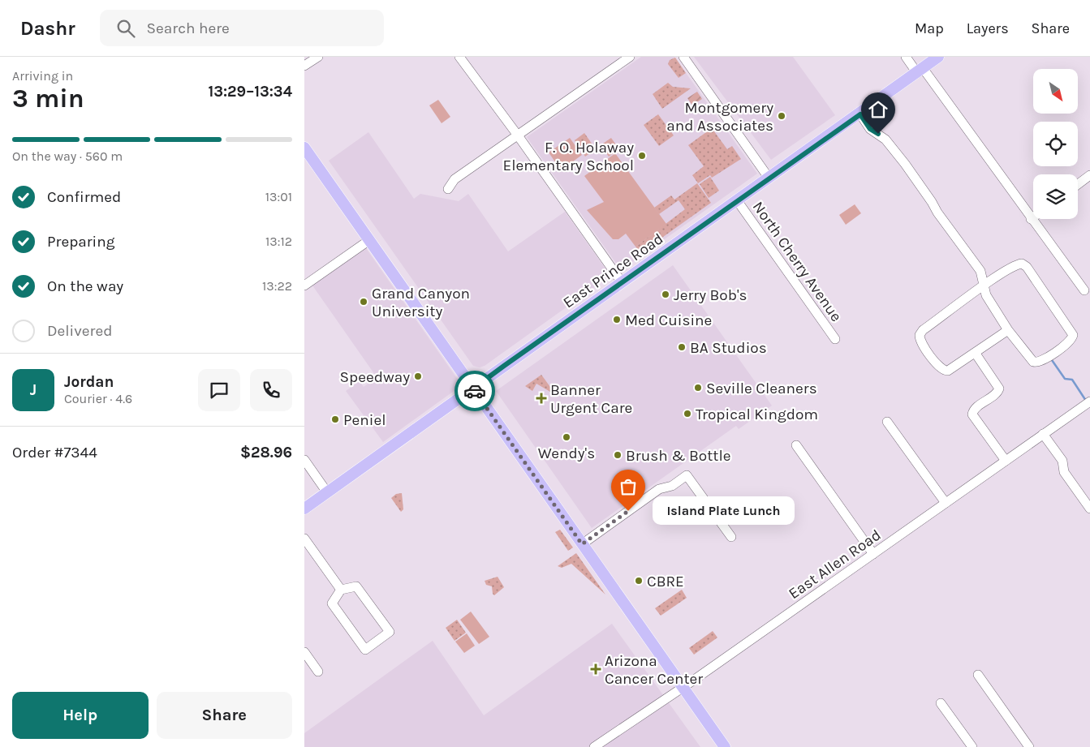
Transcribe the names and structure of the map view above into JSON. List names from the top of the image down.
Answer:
{
  "streets": {
    "main road": ["East Prince Road"],
    "street": ["North Cherry Avenue", "East Allen Road"]
  },
  "crossings": [
    ["North Cherry Avenue", "East Prince Road"]
  ],
  "places": {
    "other": [
      "Montgomery and Associates",
      "F. O. Holaway Elementary School",
      "Jerry Bob's",
      "Grand Canyon University",
      "Med Cuisine",
      "BA Studios",
      "Speedway",
      "Seville Cleaners",
      "Tropical Kingdom",
      "Peniel",
      "Wendy's",
      "Brush & Bottle",
      "Island Plate Lunch",
      "CBRE"
    ],
    "health": ["Banner Urgent Care", "Arizona Cancer Center"]
  },
  "north": "bottom right",
  "page": {
    "header": "Dashr",
    "search": "Search here",
    "nav": ["Map", "Layers", "Share"],
    "heading": ["3 min", "Arriving in", "13:29–13:34"],
    "panel": [
      "Jordan",
      "Courier · 4.6",
      "Order #7344",
      "$28.96"
    ],
    "bar": "On the way · 560 m",
    "list": [
      ["Confirmed", "13:01"],
      ["Preparing", "13:12"],
      ["On the way", "13:22"],
      "Delivered"
    ],
    "round": "J",
    "bubble": "Island Plate Lunch",
    "buttons": ["Help", "Share"]
  }
}
